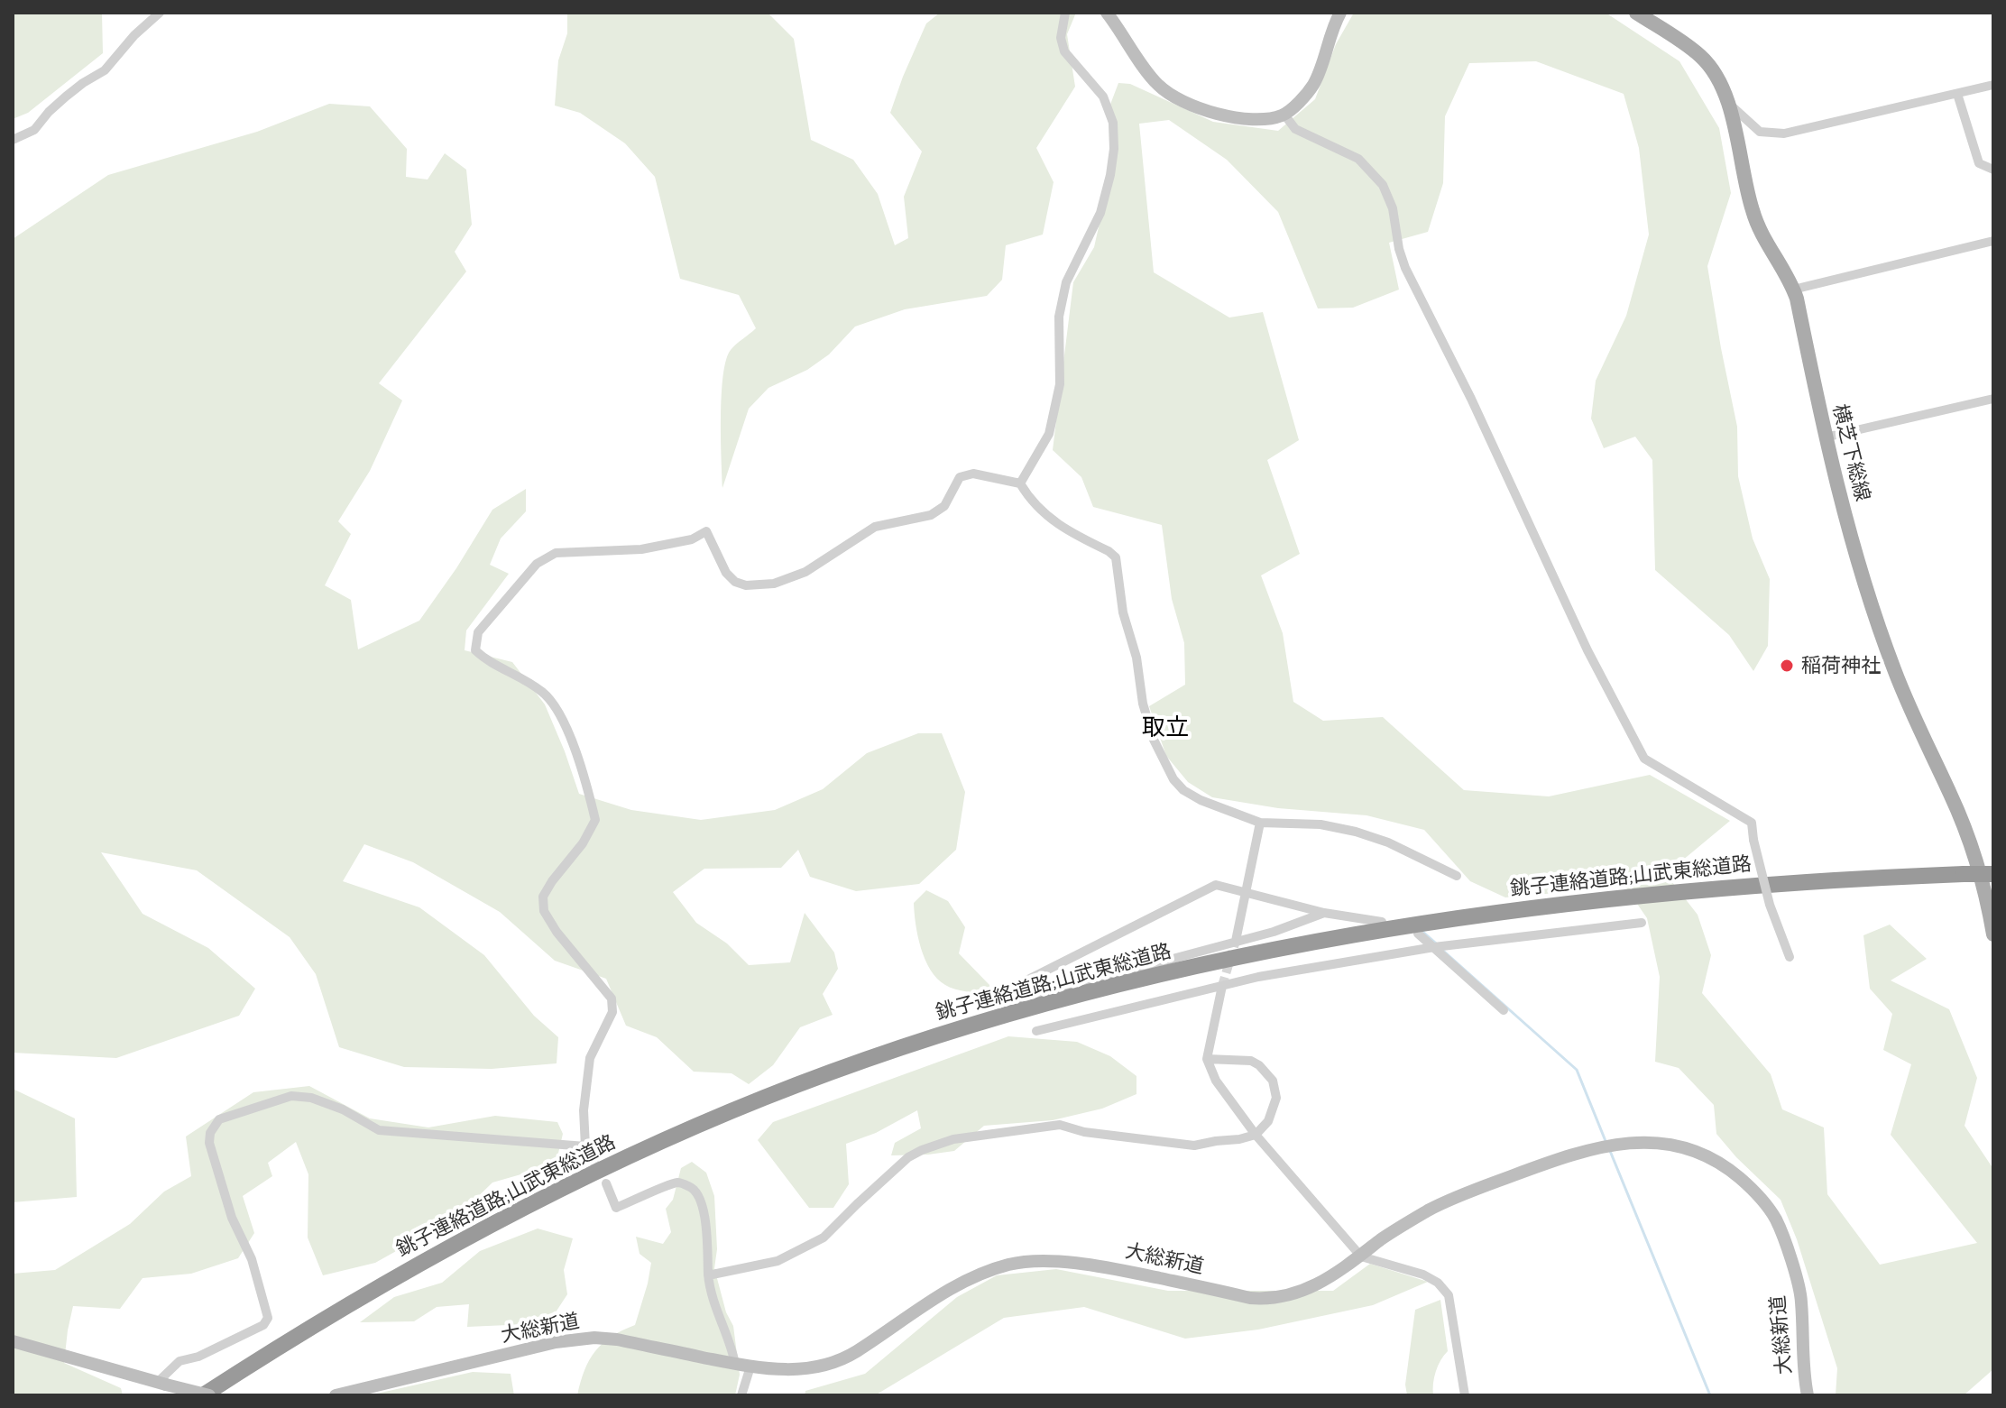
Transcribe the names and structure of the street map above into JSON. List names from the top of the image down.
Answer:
{
  "streets": {
    "highway": ["銚子連絡道路;山武東総道路"],
    "main road": ["横芝下総線"],
    "street": ["大総新道"]
  },
  "districts": ["取立"],
  "places": ["稲荷神社"]
}
